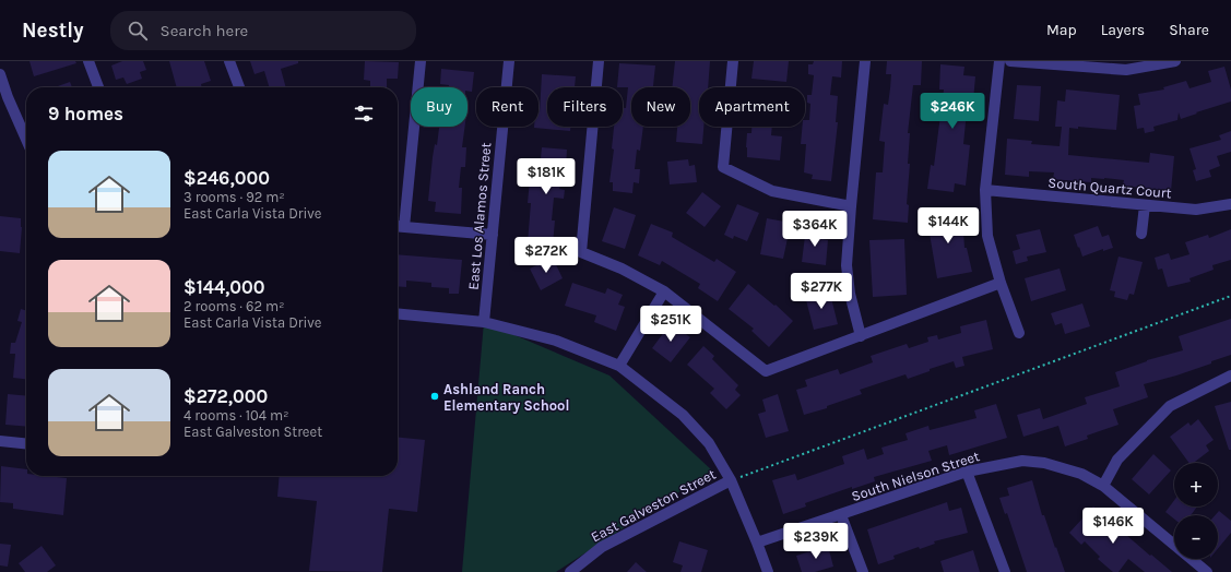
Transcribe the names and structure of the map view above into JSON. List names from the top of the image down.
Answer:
{
  "streets": {
    "street": [
      "South Quartz Court",
      "East Los Alamos Street",
      "South Nielson Street",
      "East Galveston Street"
    ]
  },
  "places": ["Ashland Ranch Elementary School"],
  "page": {
    "header": "Nestly",
    "search": "Search here",
    "nav": ["Map", "Layers", "Share"],
    "chip": [
      "Buy",
      "Rent",
      "Filters",
      "New",
      "Apartment"
    ],
    "heading": "9 homes",
    "price": [
      "$246K",
      "$181K",
      "$144K",
      "$364K",
      "$272K",
      "$277K",
      "$251K",
      "$146K",
      "$239K"
    ],
    "list": [
      {
        "name": "$246,000",
        "note": "3 rooms · 92 m² · East Carla Vista Drive"
      },
      {
        "name": "$144,000",
        "note": "2 rooms · 62 m² · East Carla Vista Drive"
      },
      {
        "name": "$272,000",
        "note": "4 rooms · 104 m² · East Galveston Street"
      }
    ],
    "map_buttons": ["+", "−"]
  }
}
